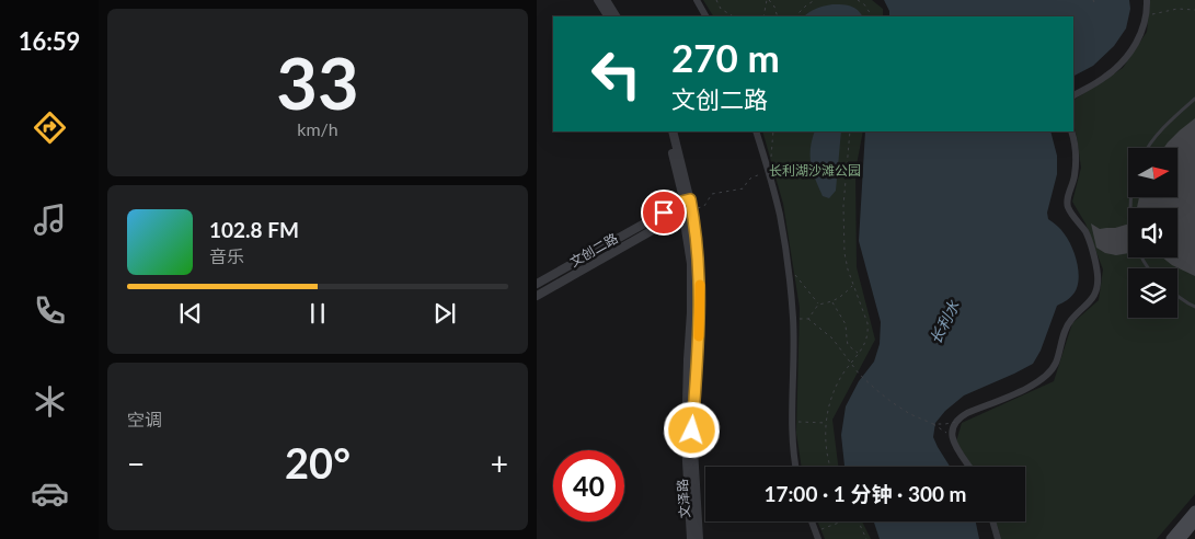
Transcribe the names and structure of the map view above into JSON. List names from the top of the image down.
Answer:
{
  "streets": {
    "street": ["文创二路", "文泽路"]
  },
  "crossings": [
    ["文创二路", "文泽路"]
  ],
  "water": ["长利水"],
  "parks": ["长利湖沙滩公园"],
  "north": "right",
  "page": {
    "tabs": "16:59",
    "tile": [
      ["33", "km/h"],
      "空调"
    ],
    "turn": ["270 m", "文创二路"],
    "song": ["102.8 FM", "音乐"],
    "heat": ["−", "20°", "+"],
    "limit": "40",
    "trip": "17:00 · 1 分钟 · 300 m"
  }
}
